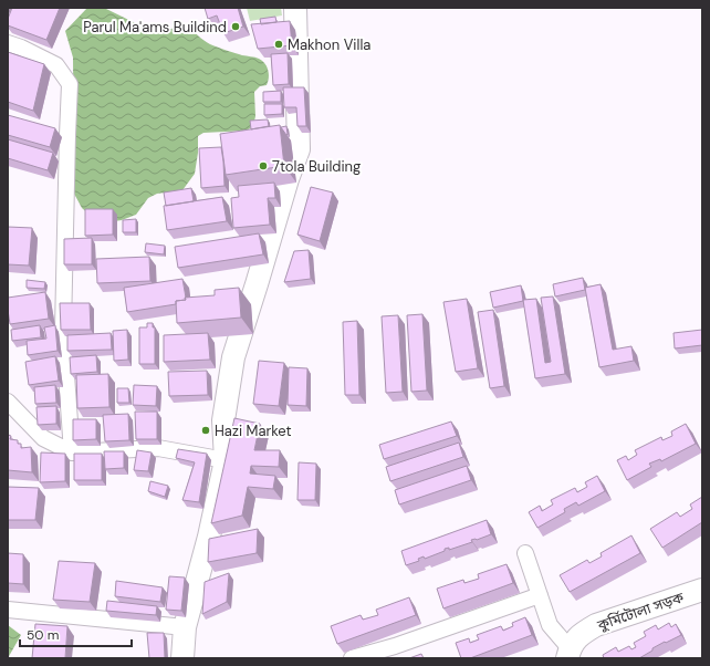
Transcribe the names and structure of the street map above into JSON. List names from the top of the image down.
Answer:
{
  "streets": {
    "street": ["কুর্মিটোলা সড়ক"]
  },
  "places": [
    "Parul Ma'ams Buildind",
    "Makhon Villa",
    "7tola Building",
    "Hazi Market"
  ],
  "scale_bar": "50 m"
}
